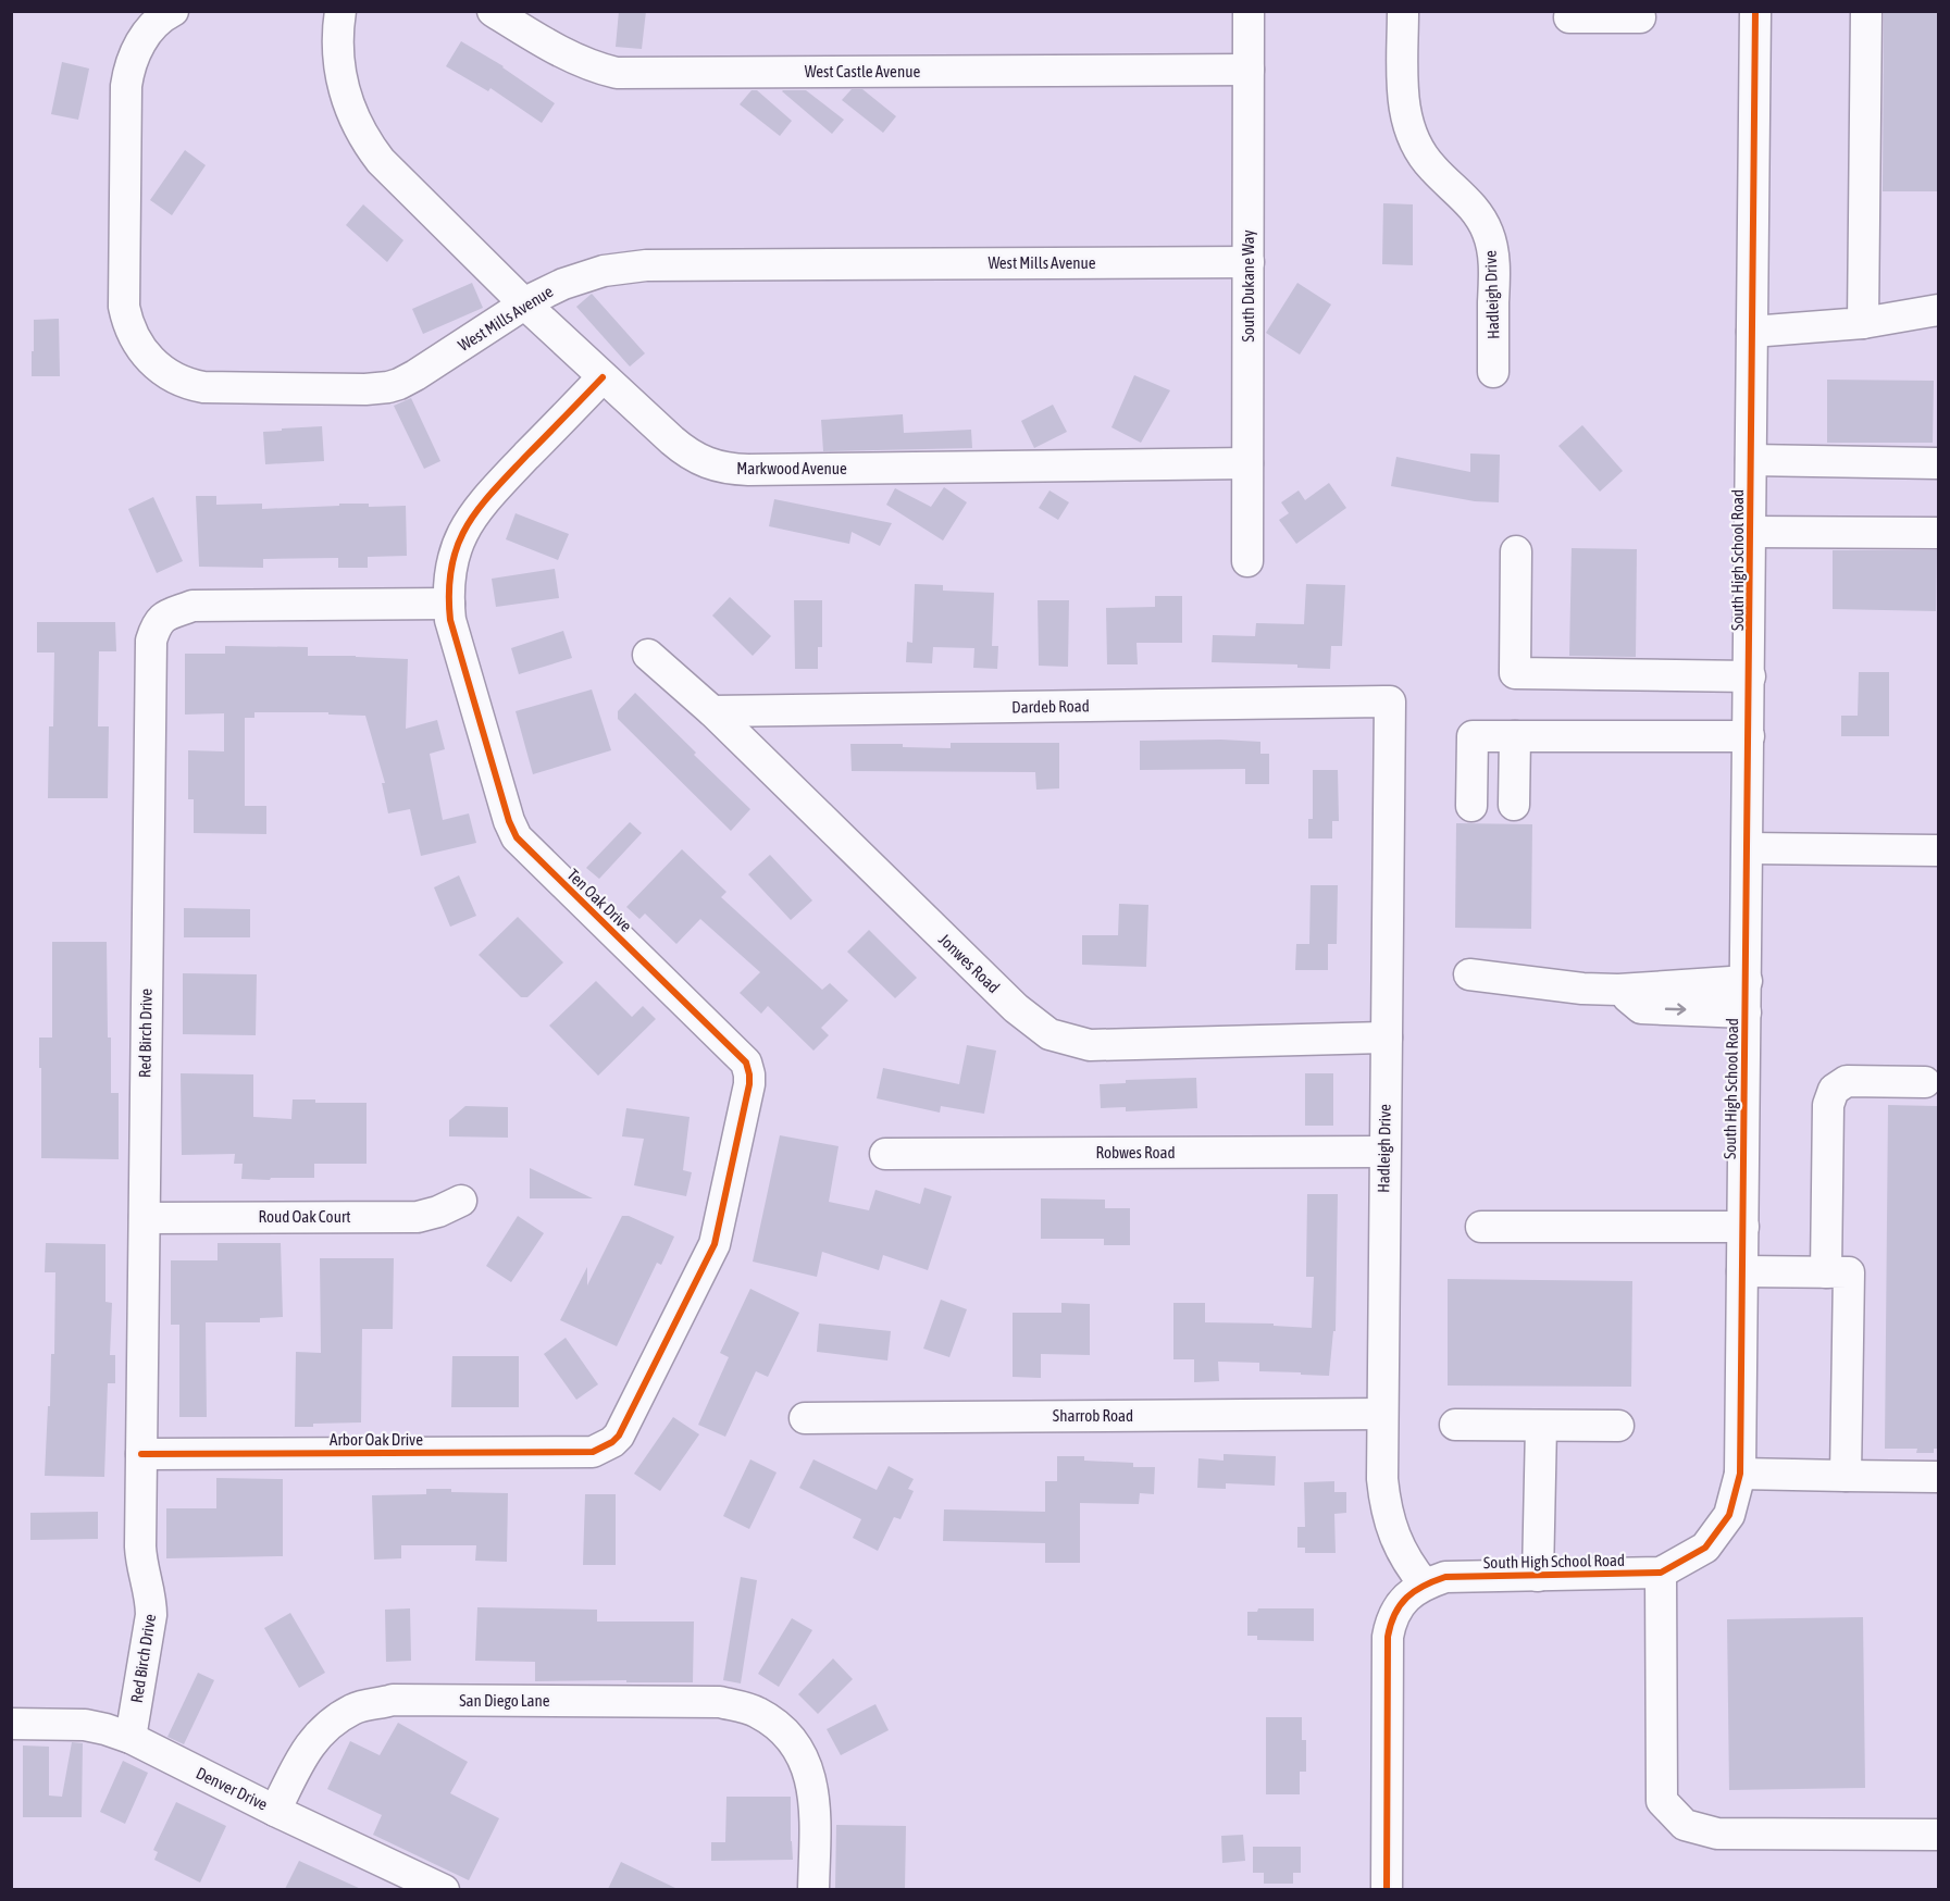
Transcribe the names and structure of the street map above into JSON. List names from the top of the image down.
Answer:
{
  "streets": {
    "street": [
      "West Castle Avenue",
      "West Mills Avenue",
      "South Dukane Way",
      "Hadleigh Drive",
      "Markwood Avenue",
      "South High School Road",
      "Dardeb Road",
      "Ten Oak Drive",
      "Jonwes Road",
      "Red Birch Drive",
      "Robwes Road",
      "Roud Oak Court",
      "Sharrob Road",
      "Arbor Oak Drive",
      "San Diego Lane",
      "Denver Drive"
    ]
  },
  "crossings": [
    ["West Castle Avenue", "South Dukane Way"],
    ["West Mills Avenue", "South Dukane Way"],
    ["West Mills Avenue", "Markwood Avenue"],
    ["South Dukane Way", "Markwood Avenue"],
    ["Hadleigh Drive", "South High School Road"],
    ["Hadleigh Drive", "Dardeb Road"],
    ["Hadleigh Drive", "Jonwes Road"],
    ["Hadleigh Drive", "Robwes Road"],
    ["Hadleigh Drive", "Sharrob Road"],
    ["Markwood Avenue", "Ten Oak Drive"],
    ["Dardeb Road", "Jonwes Road"],
    ["Ten Oak Drive", "Red Birch Drive"],
    ["Ten Oak Drive", "Arbor Oak Drive"],
    ["Red Birch Drive", "Roud Oak Court"],
    ["Red Birch Drive", "Arbor Oak Drive"],
    ["Red Birch Drive", "Denver Drive"],
    ["San Diego Lane", "Denver Drive"]
  ]
}
